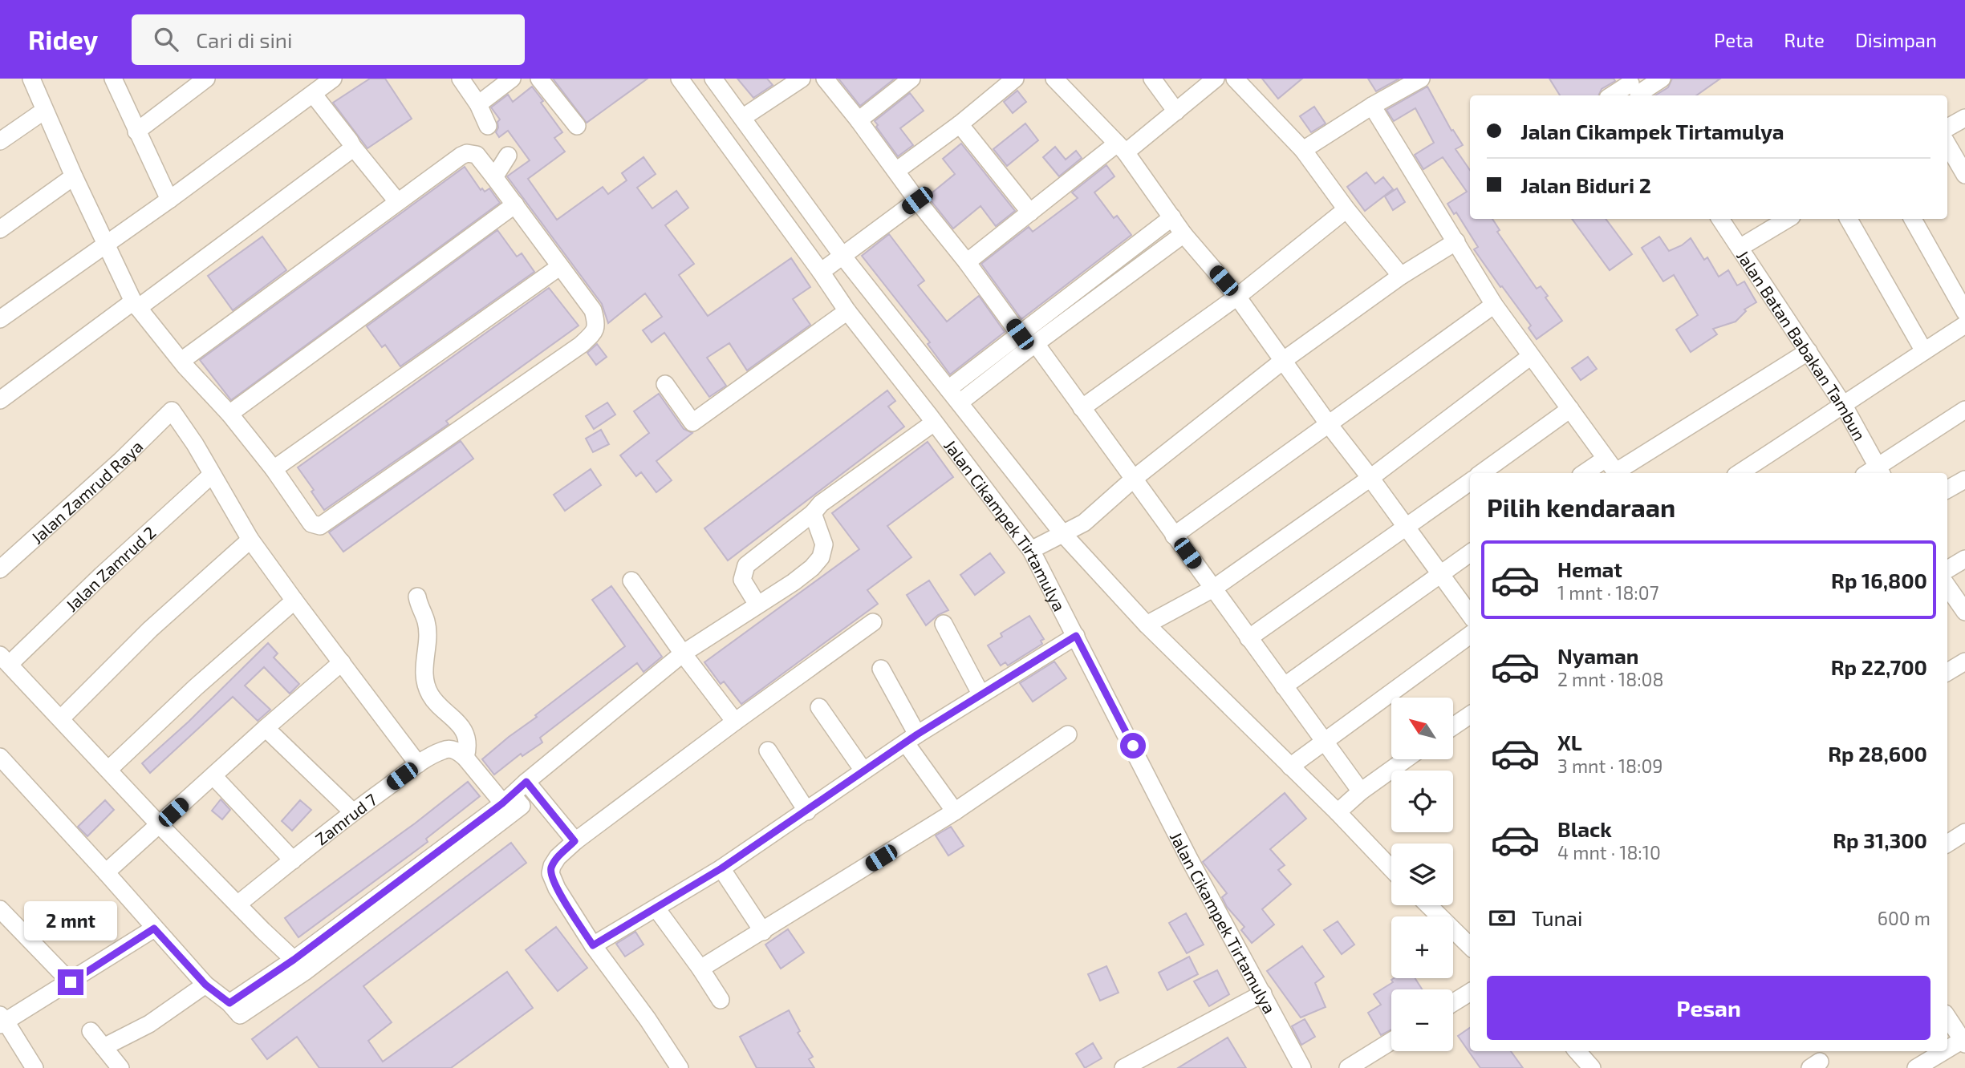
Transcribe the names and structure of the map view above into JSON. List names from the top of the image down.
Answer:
{
  "streets": {
    "street": [
      "Jalan Batan Babakan Tambun",
      "Jalan Zamrud Raya",
      "Jalan Cikampek Tirtamulya",
      "Jalan Zamrud 2",
      "Zamrud 7"
    ]
  },
  "crossings": [
    ["Jalan Zamrud Raya", "Jalan Zamrud 2"]
  ],
  "north": "top left",
  "page": {
    "header": "Ridey",
    "search": "Cari di sini",
    "nav": ["Peta", "Rute", "Disimpan"],
    "banner": ["Jalan Cikampek Tirtamulya", "Jalan Biduri 2"],
    "heading": "Pilih kendaraan",
    "list": [
      {
        "name": "Hemat",
        "note": "1 mnt · 18:07",
        "value": "Rp 16,800"
      },
      {
        "name": "Nyaman",
        "note": "2 mnt · 18:08",
        "value": "Rp 22,700"
      },
      {
        "name": "XL",
        "note": "3 mnt · 18:09",
        "value": "Rp 28,600"
      },
      {
        "name": "Black",
        "note": "4 mnt · 18:10",
        "value": "Rp 31,300"
      }
    ],
    "map_buttons": ["+", "−"],
    "pay": ["Tunai", "600 m"],
    "bubble": "2 mnt",
    "buttons": "Pesan"
  }
}
